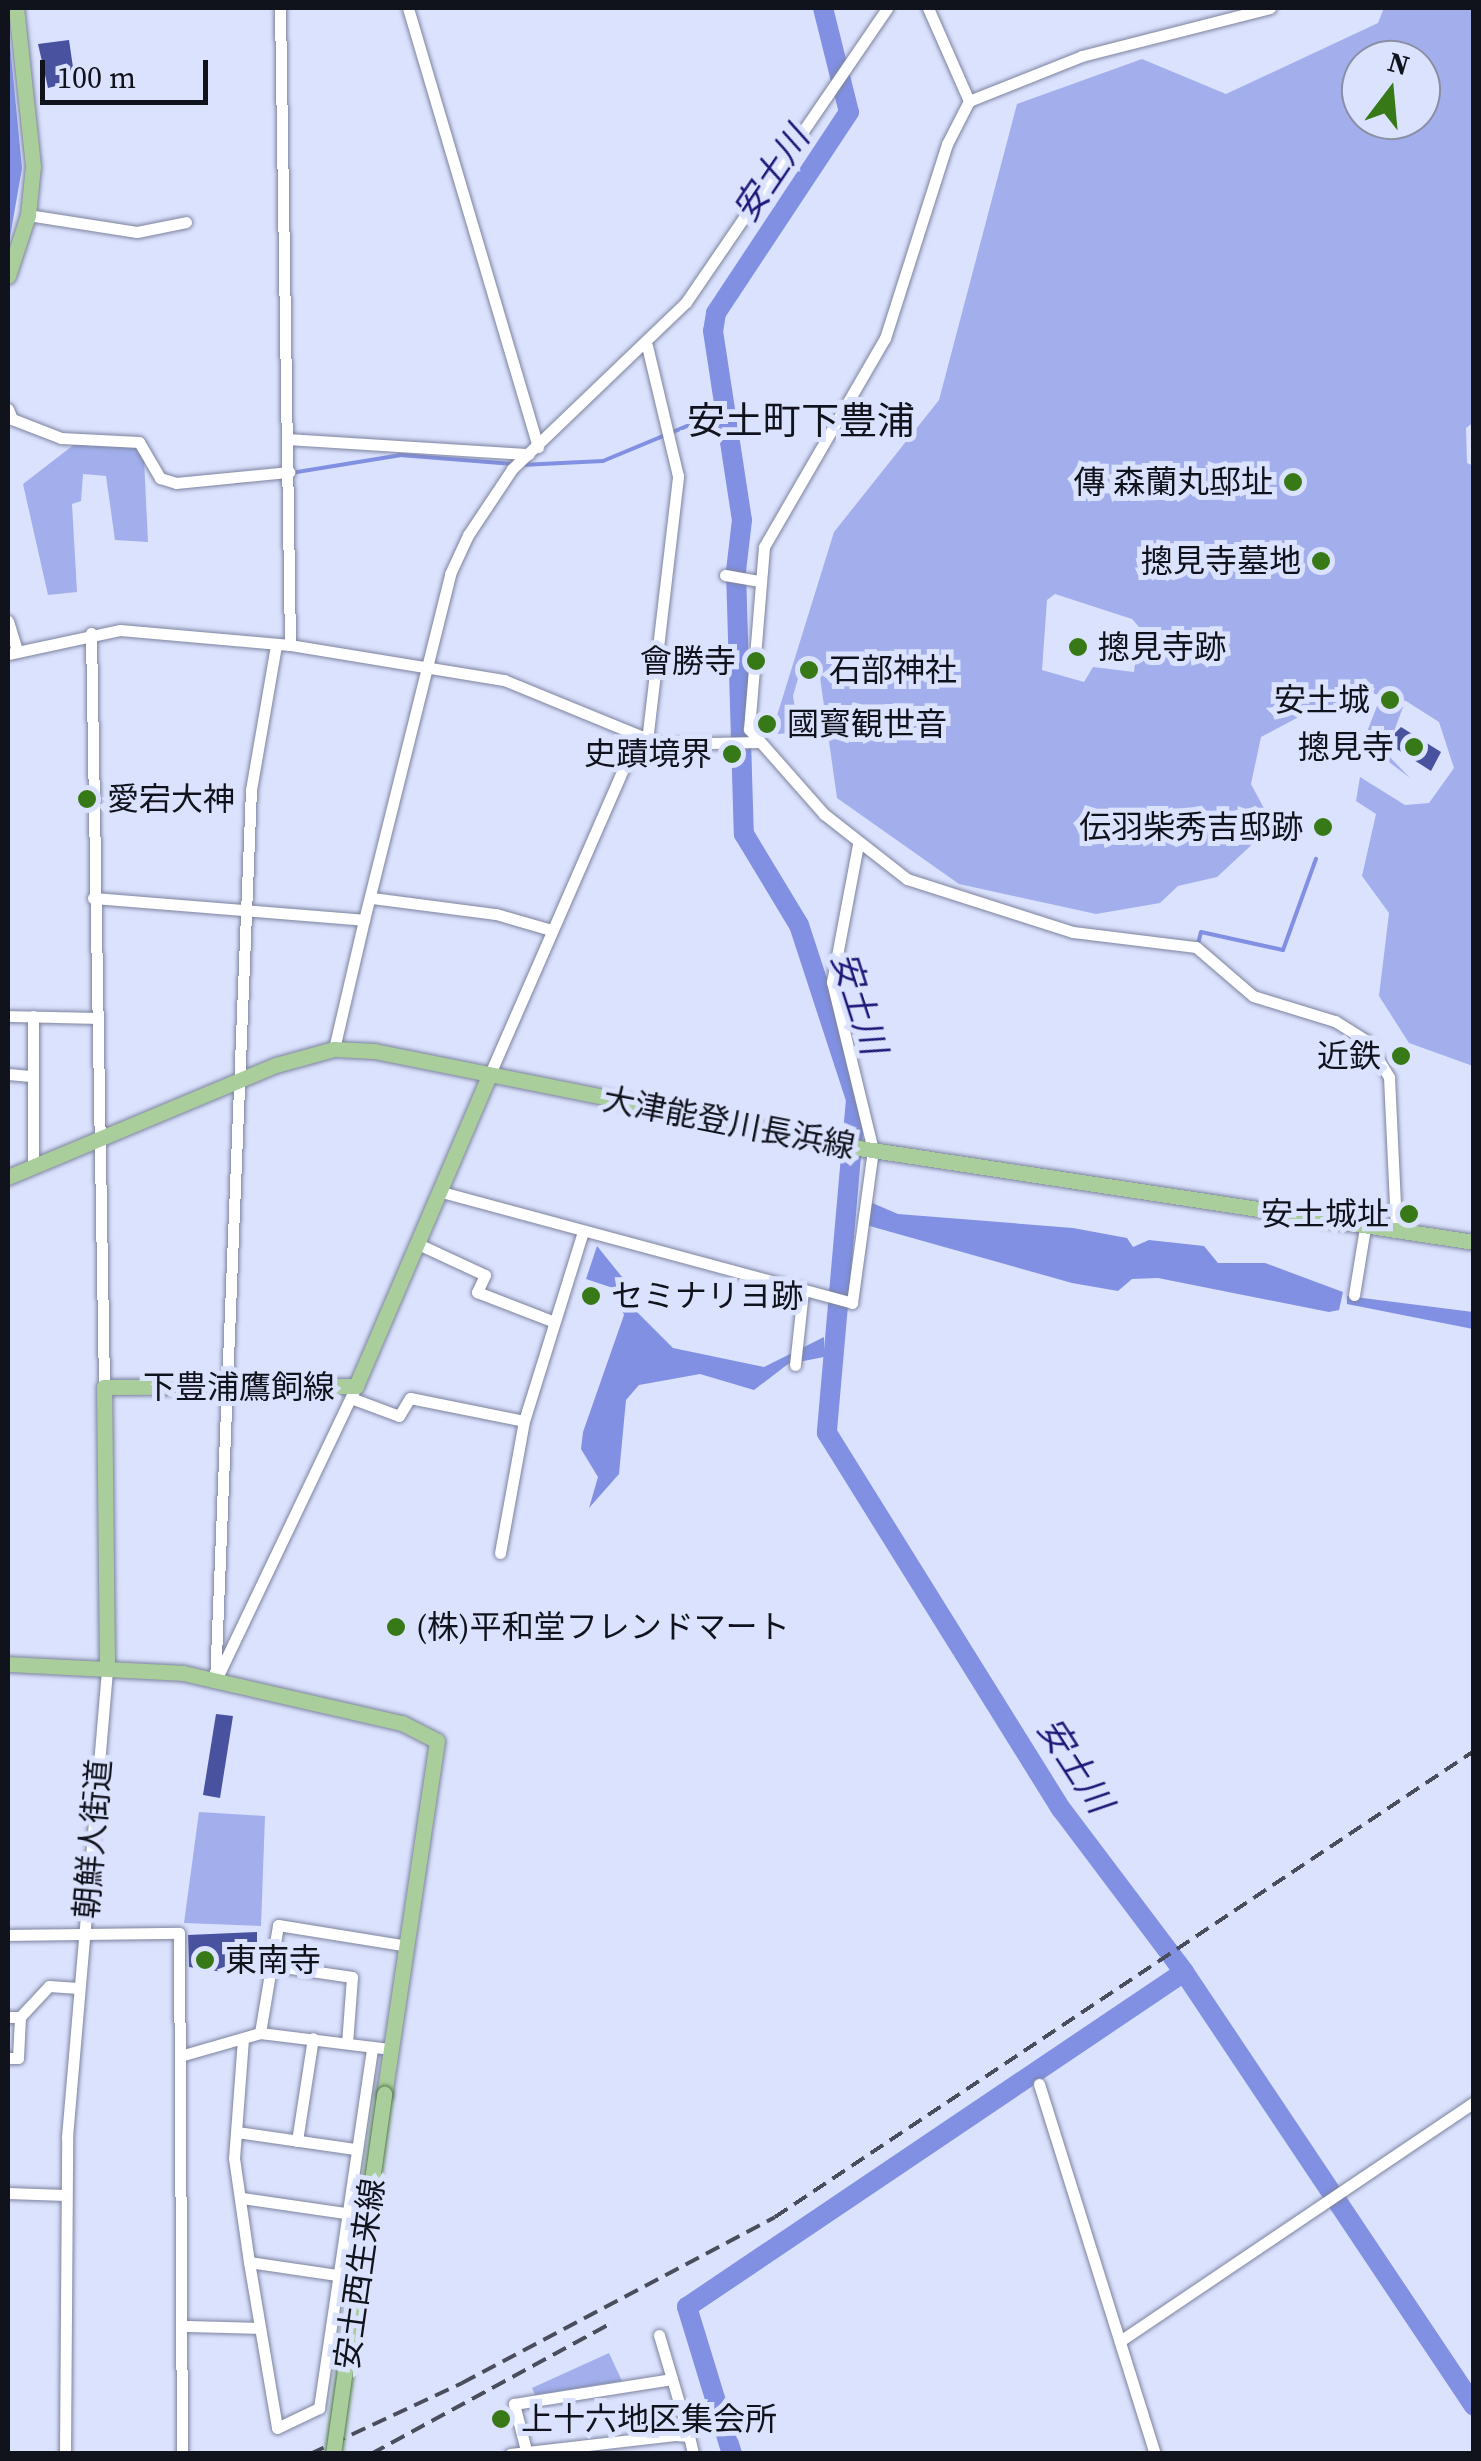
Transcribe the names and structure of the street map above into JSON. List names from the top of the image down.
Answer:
{
  "streets": {
    "main road": ["大津能登川長浜線", "下豊浦鷹飼線", "安土西生来線"],
    "street": ["朝鮮人街道"]
  },
  "crossings": [
    ["大津能登川長浜線", "下豊浦鷹飼線"],
    ["下豊浦鷹飼線", "朝鮮人街道"]
  ],
  "districts": ["安土町下豊浦"],
  "water": ["安土川"],
  "places": [
    "傳 森蘭丸邸址",
    "摠見寺墓地",
    "摠見寺跡",
    "會勝寺",
    "石部神社",
    "安土城",
    "國寳観世音",
    "摠見寺",
    "史蹟境界",
    "愛宕大神",
    "伝羽柴秀吉邸跡",
    "近鉄",
    "安土城址",
    "セミナリヨ跡",
    "(株)平和堂フレンドマート",
    "東南寺",
    "上十六地区集会所"
  ],
  "scale_bar": "100 m",
  "north": "top"
}
